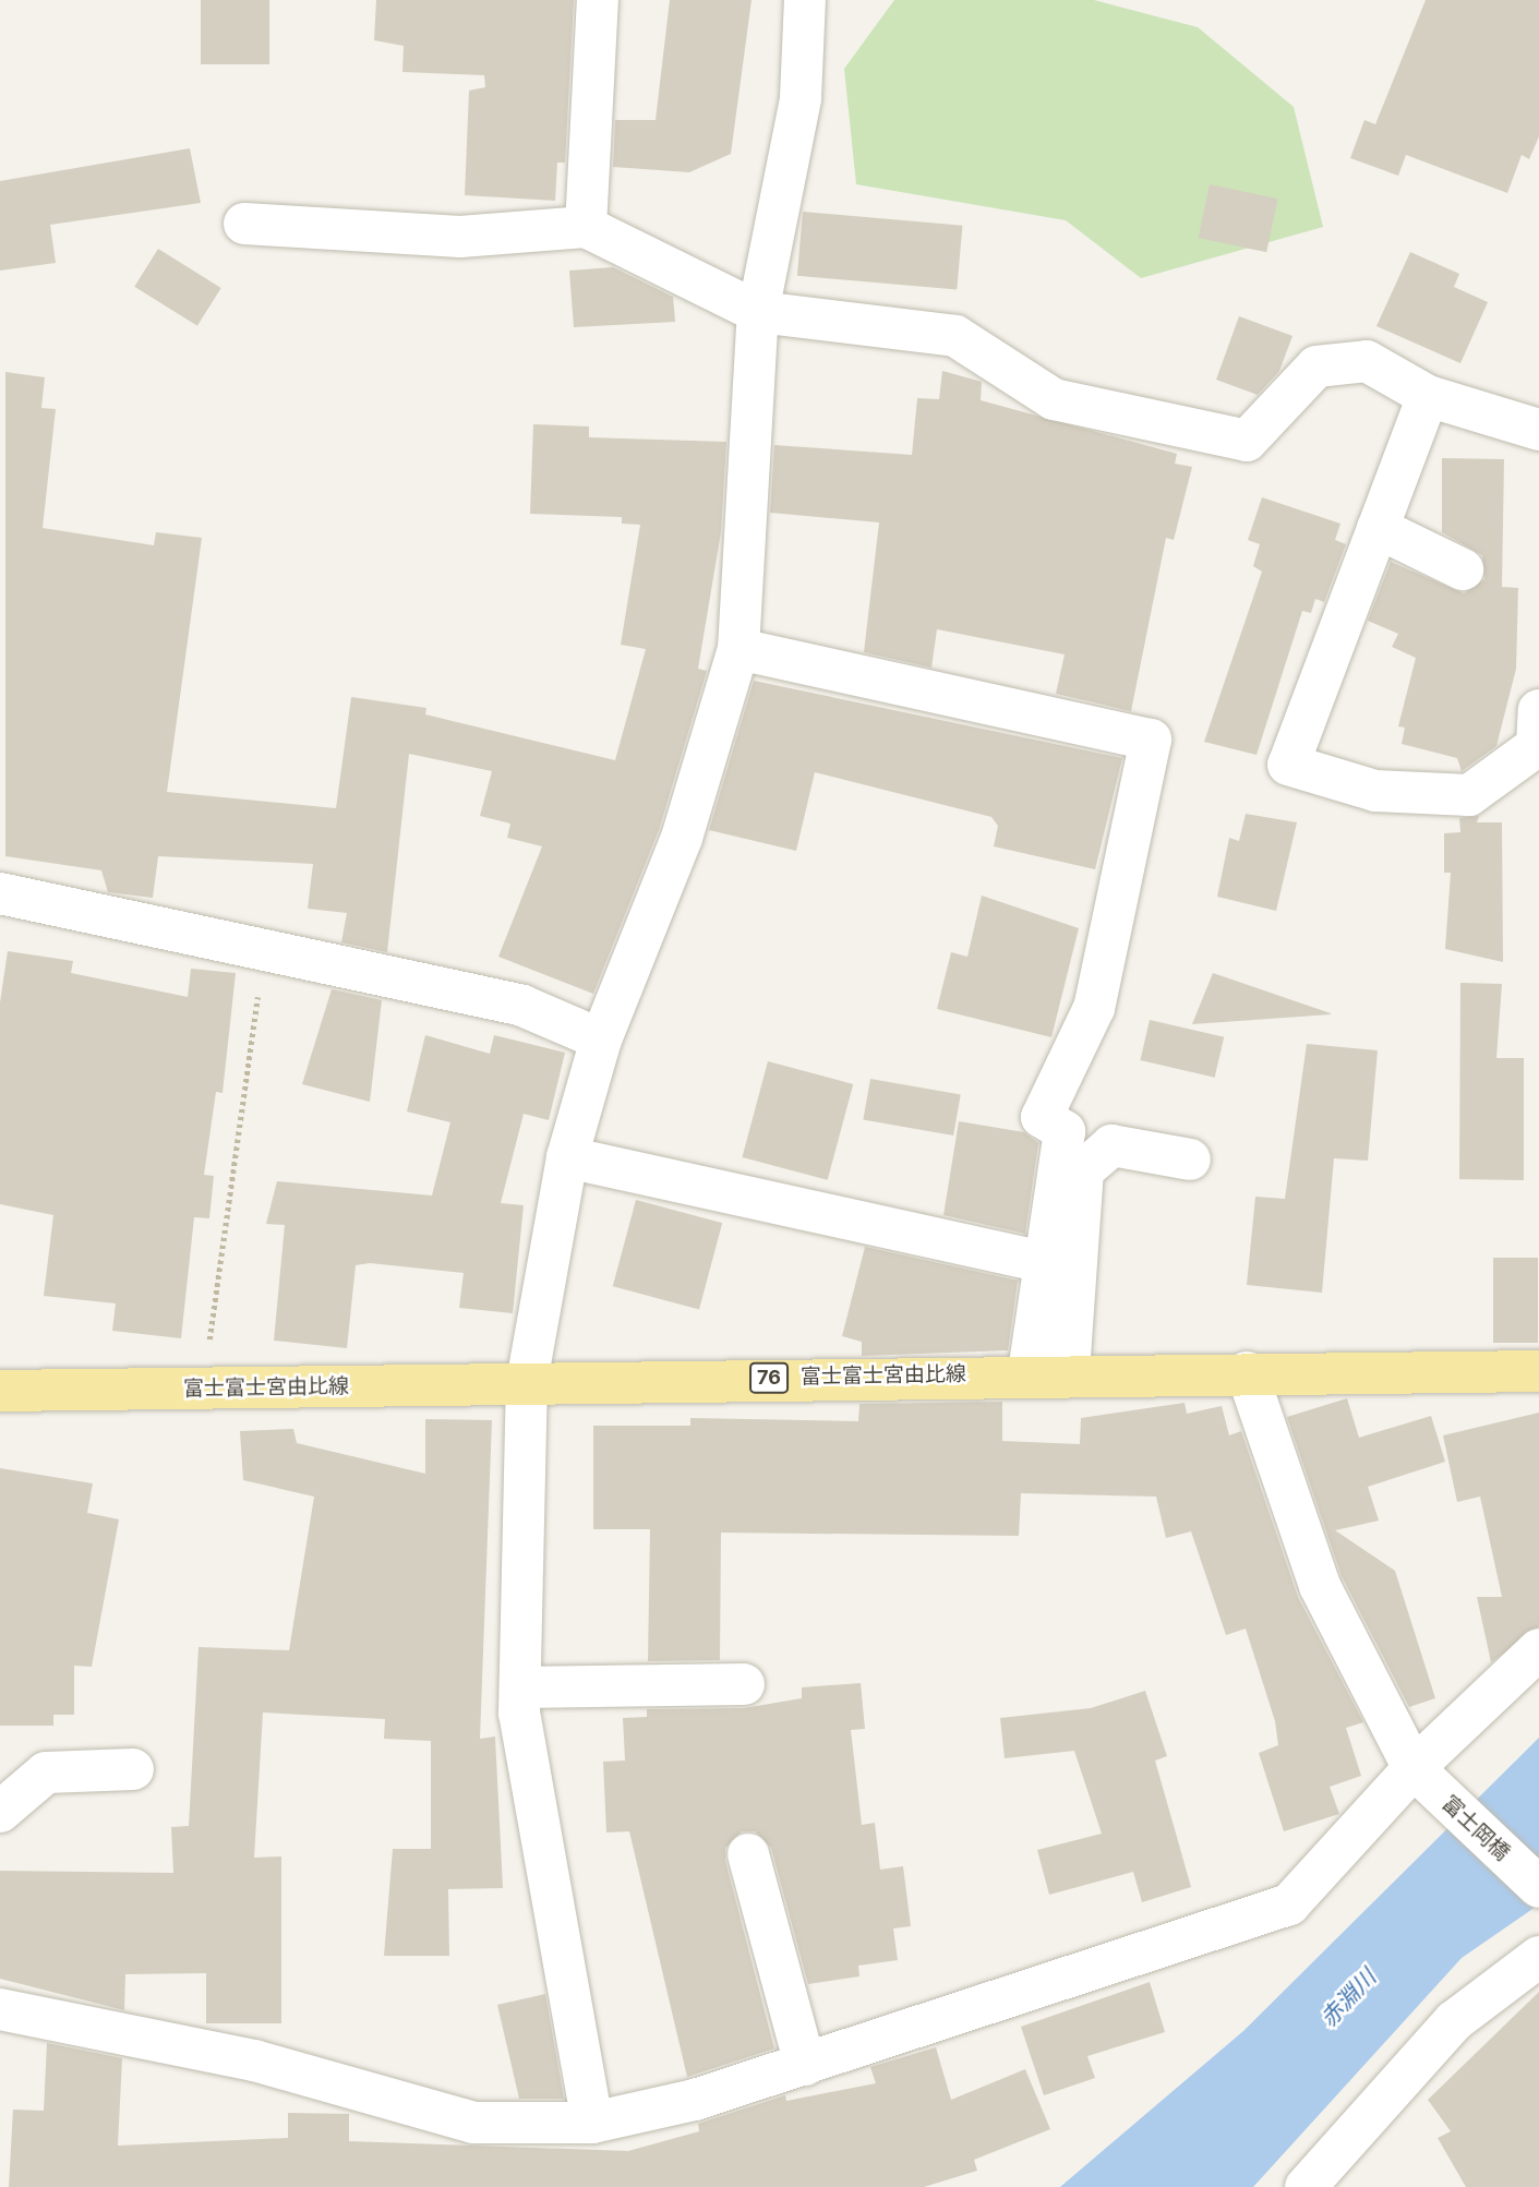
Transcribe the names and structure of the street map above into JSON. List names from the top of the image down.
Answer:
{
  "streets": {
    "main road": ["富士富士宮由比線", "76"],
    "street": ["富士岡橋"]
  },
  "crossings": [
    ["富士富士宮由比線", "富士岡橋"]
  ],
  "water": ["赤淵川"]
}
